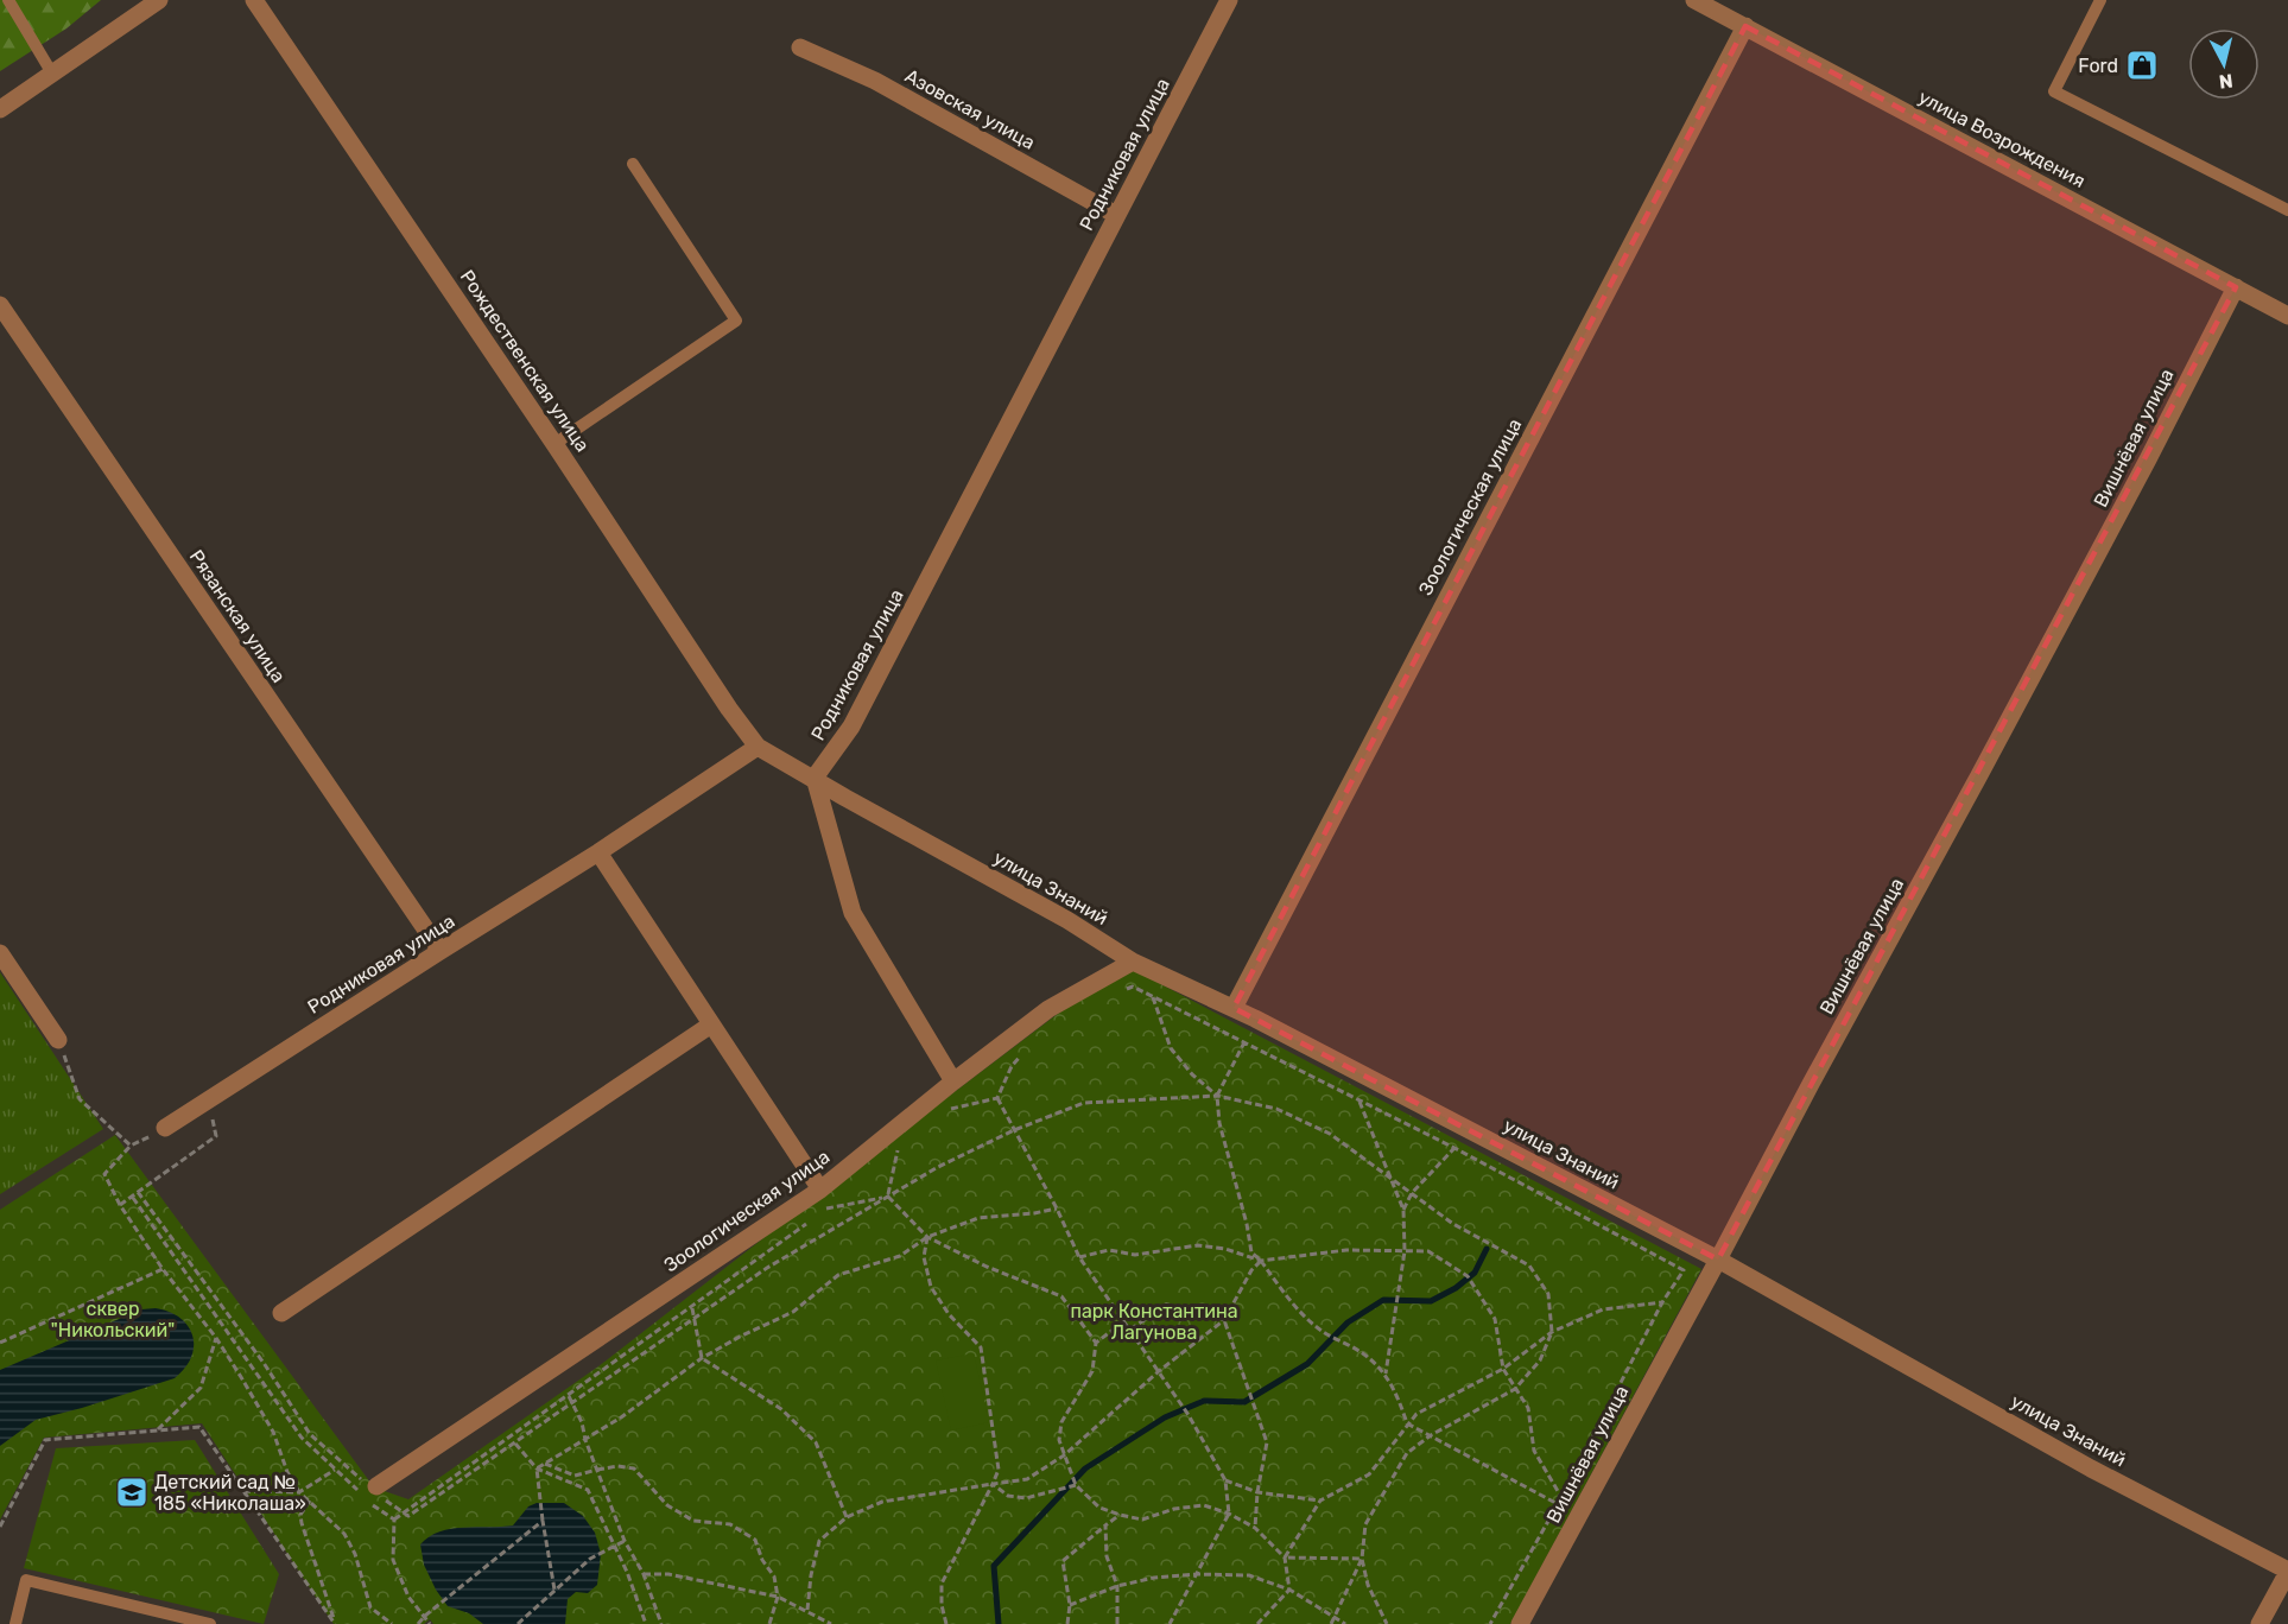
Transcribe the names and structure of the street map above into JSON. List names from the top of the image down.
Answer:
{
  "streets": {
    "street": [
      "Азовская улица",
      "улица Возрождения",
      "Родниковая улица",
      "Рождественская улица",
      "Вишнёвая улица",
      "Зоологическая улица",
      "Рязанская улица",
      "улица Знаний"
    ]
  },
  "crossings": [
    ["Азовская улица", "Родниковая улица"],
    ["улица Возрождения", "Вишнёвая улица"],
    ["улица Возрождения", "Зоологическая улица"],
    ["Родниковая улица", "Рождественская улица"],
    ["Родниковая улица", "Рязанская улица"],
    ["Родниковая улица", "улица Знаний"],
    ["Вишнёвая улица", "улица Знаний"],
    ["Зоологическая улица", "улица Знаний"]
  ],
  "parks": ["сквер \"Никольский\"", "парк Константина Лагунова"],
  "places": {
    "shop": ["Ford"],
    "school or university": ["Детский сад № 185 «Николаша»"]
  },
  "north": "bottom"
}
